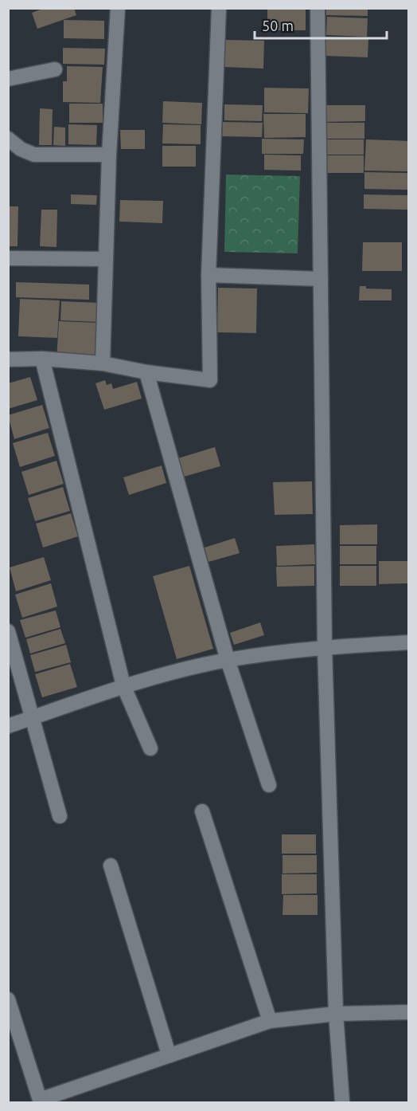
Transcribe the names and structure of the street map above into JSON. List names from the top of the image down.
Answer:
{
  "scale_bar": "50 m"
}
